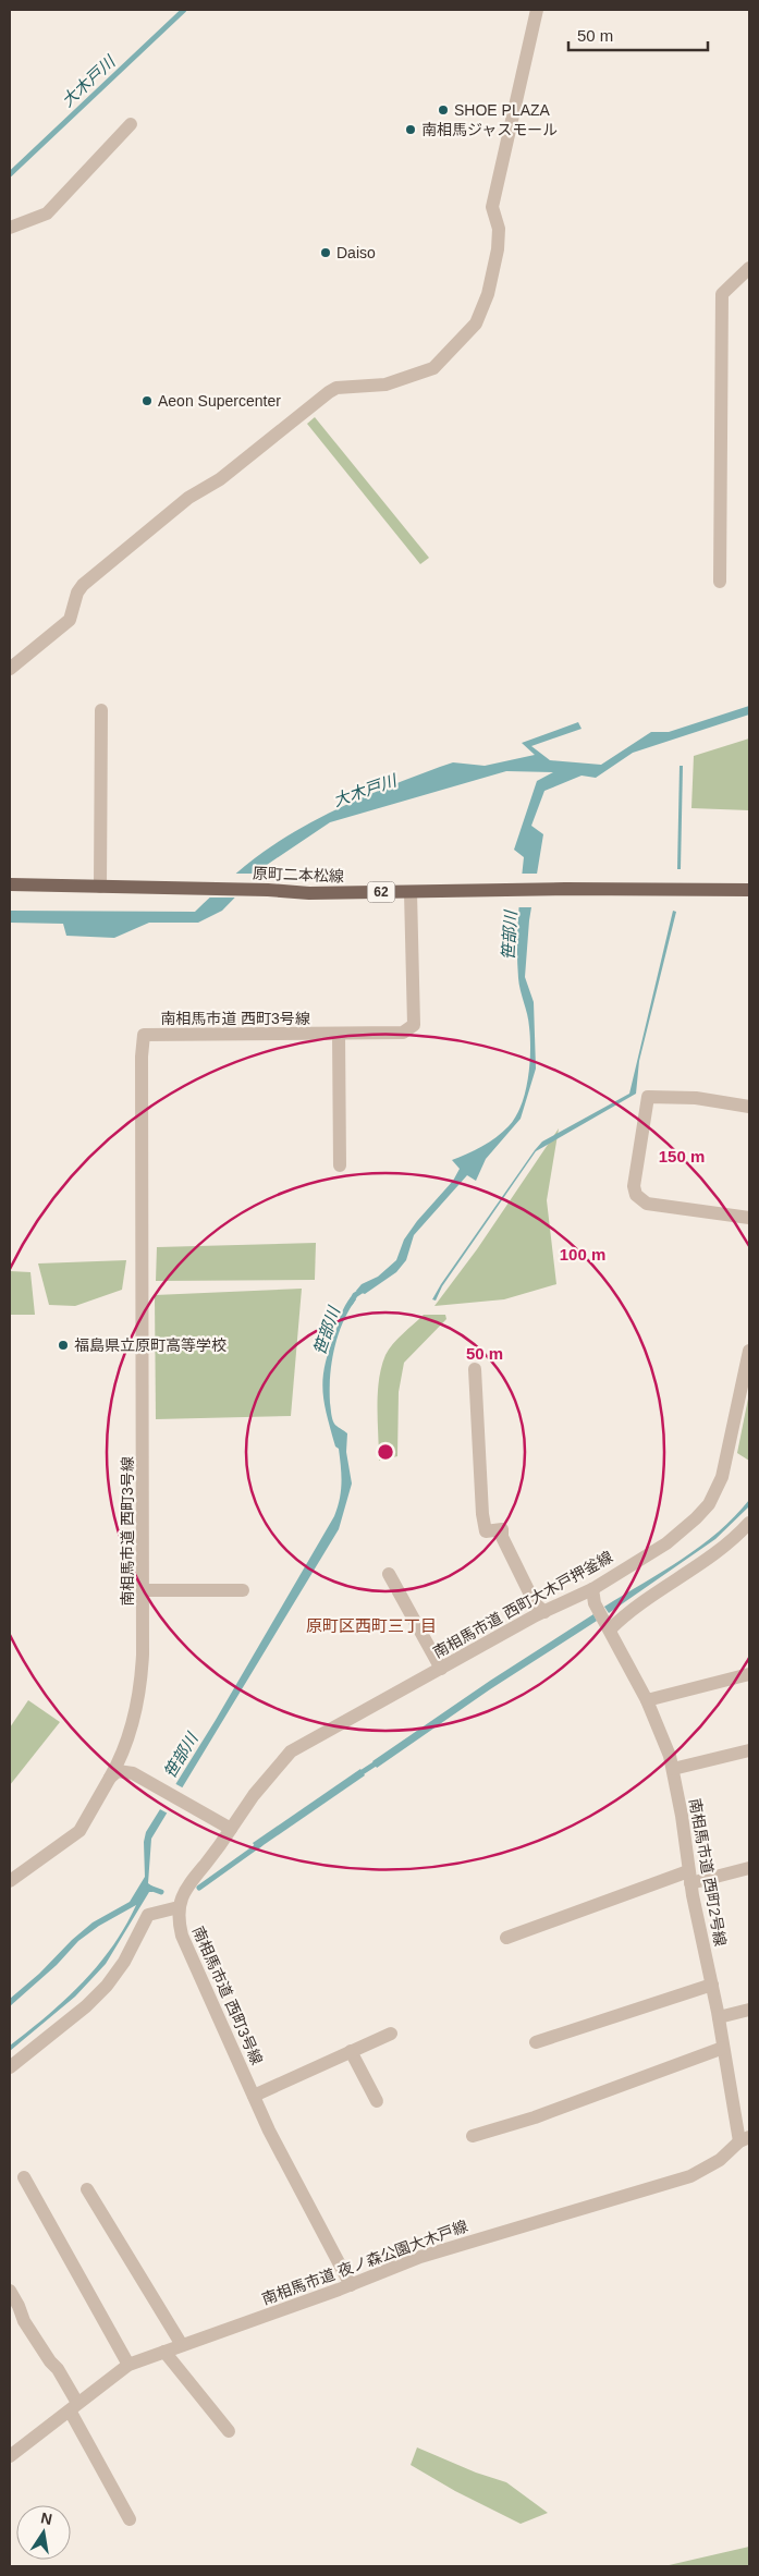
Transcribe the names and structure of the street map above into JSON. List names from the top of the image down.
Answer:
{
  "streets": {
    "main road": ["原町二本松線", "62"],
    "street": [
      "南相馬市道 西町3号線",
      "南相馬市道 西町大木戸押釜線",
      "南相馬市道 西町2号線",
      "南相馬市道 夜ノ森公園大木戸線"
    ]
  },
  "crossings": [
    ["原町二本松線", "南相馬市道 西町3号線"],
    ["南相馬市道 西町3号線", "南相馬市道 夜ノ森公園大木戸線"],
    ["南相馬市道 西町大木戸押釜線", "南相馬市道 西町2号線"],
    ["南相馬市道 西町2号線", "南相馬市道 夜ノ森公園大木戸線"]
  ],
  "districts": ["原町区西町三丁目"],
  "water": ["大木戸川", "笹部川"],
  "places": [
    "SHOE PLAZA",
    "南相馬ジャスモール",
    "Daiso",
    "Aeon Supercenter",
    "福島県立原町高等学校"
  ],
  "scale_bar": "50 m",
  "north": "top",
  "rings": ["150 m", "100 m", "50 m"]
}
